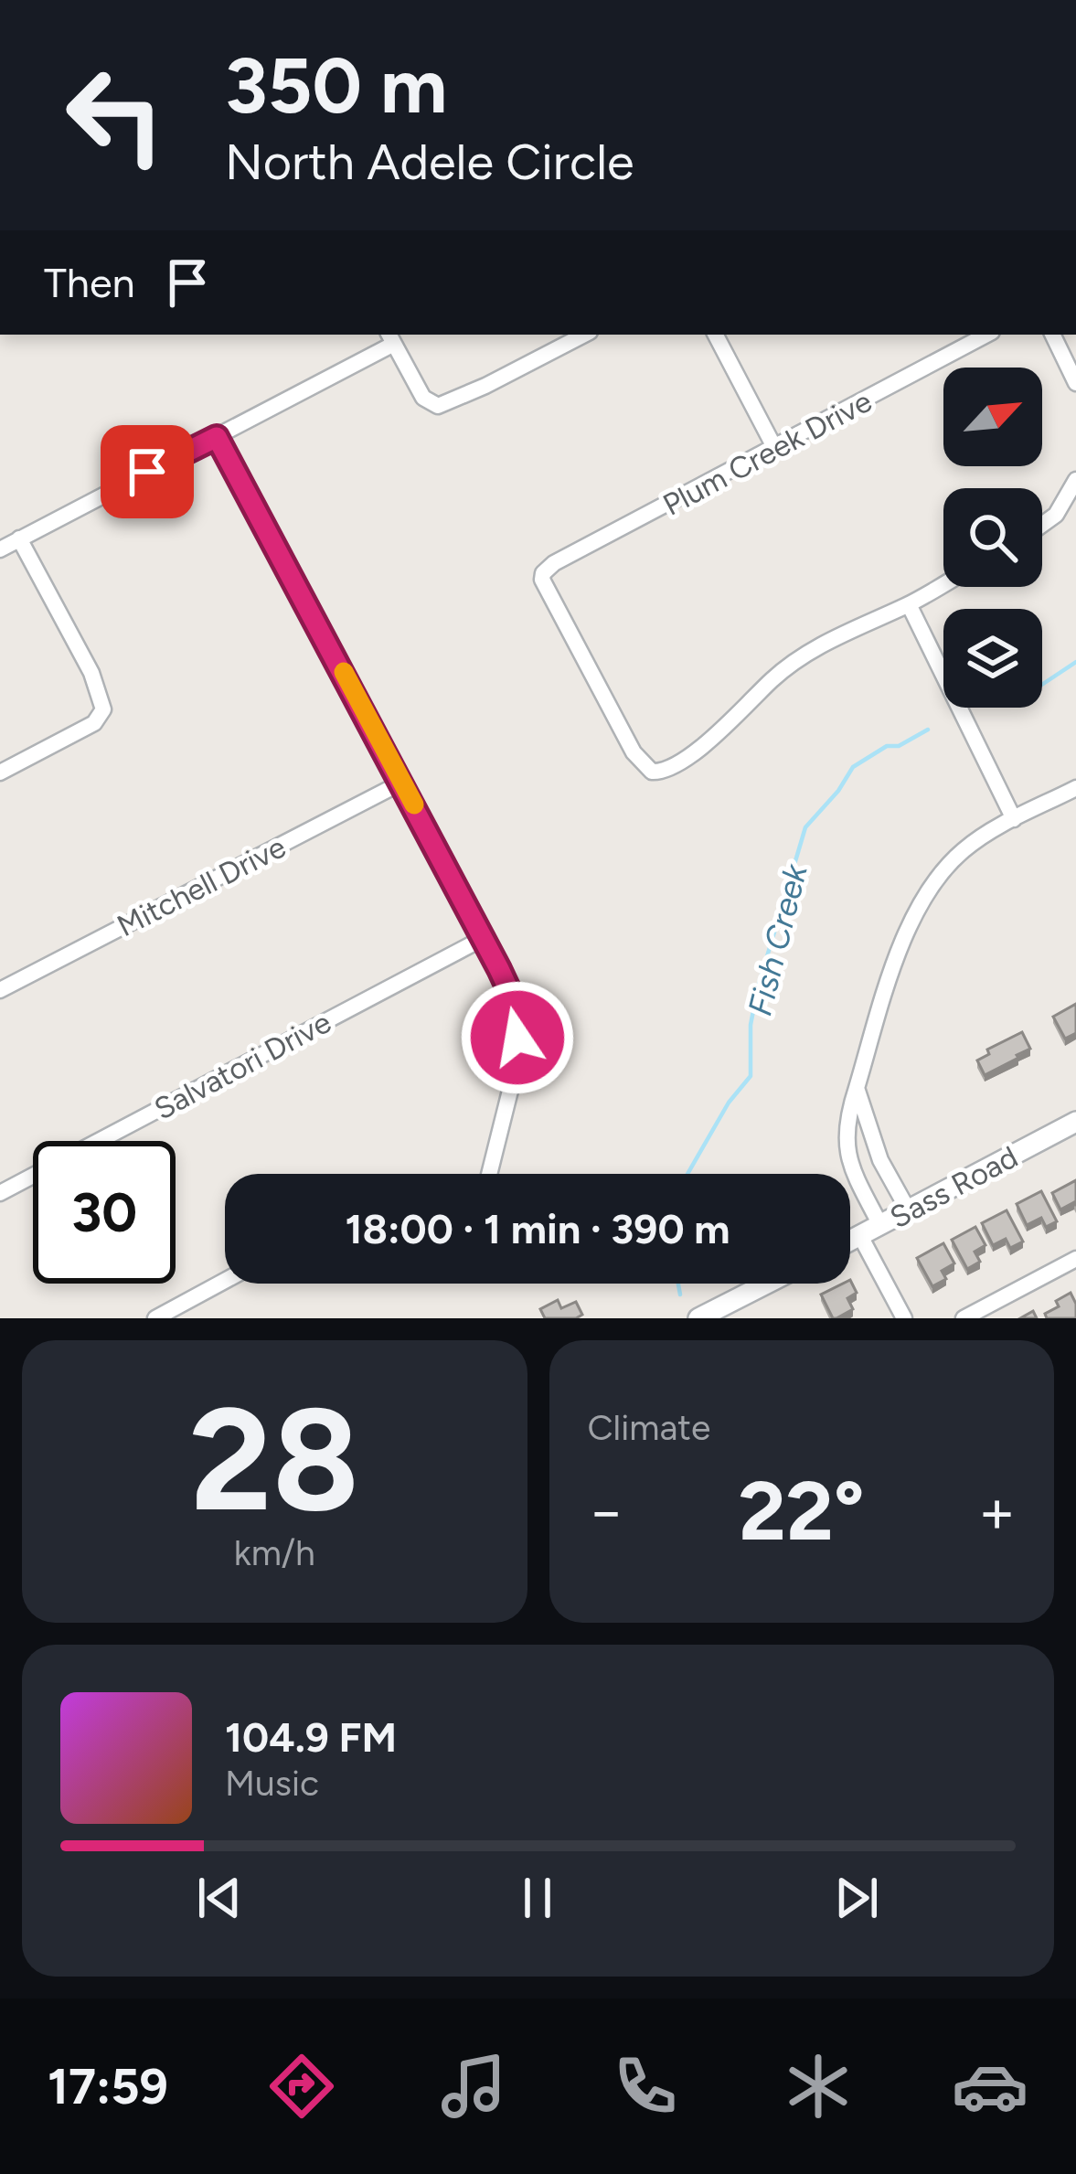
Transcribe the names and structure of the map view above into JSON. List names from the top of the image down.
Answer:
{
  "streets": {
    "street": [
      "Plum Creek Drive",
      "Mitchell Drive",
      "Salvatori Drive",
      "Sass Road"
    ]
  },
  "water": ["Fish Creek"],
  "north": "top right",
  "page": {
    "turn": ["350 m", "North Adele Circle"],
    "then": "Then",
    "limit": "30",
    "trip": "18:00 · 1 min · 390 m",
    "tile": [
      ["28", "km/h"],
      "Climate"
    ],
    "heat": ["−", "22°", "+"],
    "song": ["104.9 FM", "Music"],
    "tabs": "17:59"
  }
}
